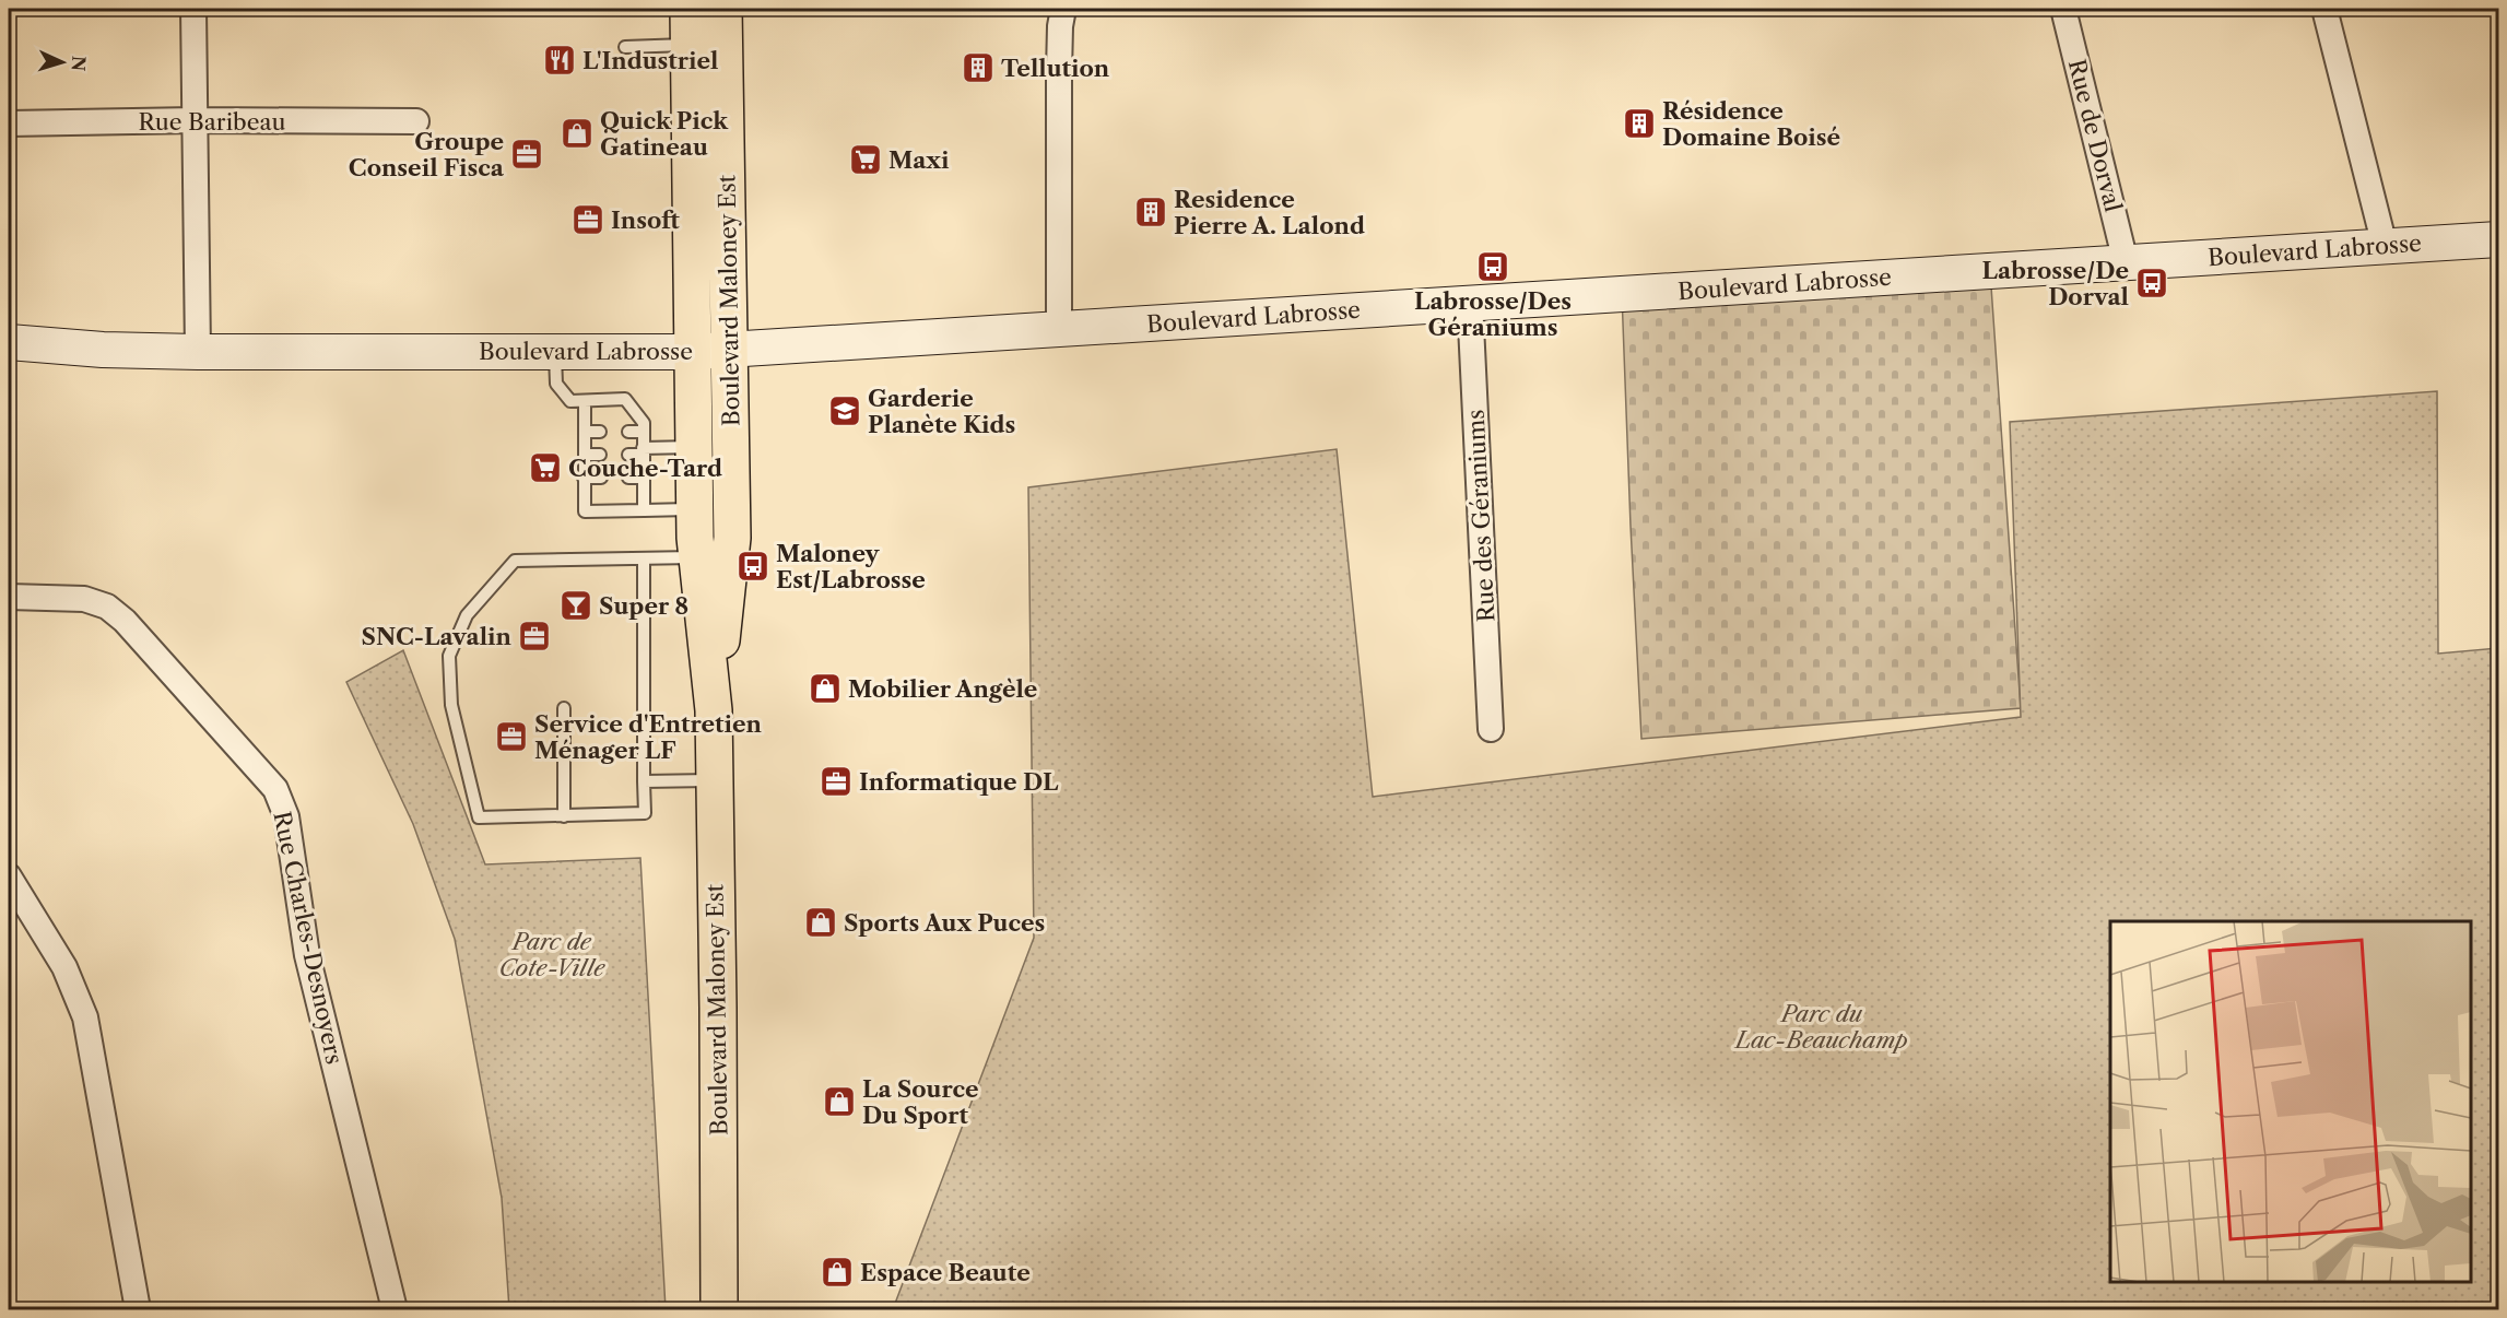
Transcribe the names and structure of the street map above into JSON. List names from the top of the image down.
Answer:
{
  "streets": {
    "main road": ["Boulevard Labrosse", "Boulevard Maloney Est"],
    "street": [
      "Rue Baribeau",
      "Rue de Dorval",
      "Rue des Géraniums",
      "Rue Charles-Desnoyers"
    ]
  },
  "crossings": [
    ["Rue de Dorval", "Boulevard Labrosse"],
    ["Boulevard Labrosse", "Boulevard Maloney Est"],
    ["Boulevard Labrosse", "Rue des Géraniums"]
  ],
  "parks": ["Parc de Cote-Ville", "Parc du Lac-Beauchamp"],
  "places": {
    "restaurant": ["L'Industriel"],
    "building": ["Tellution", "Résidence Domaine Boisé", "Residence Pierre A. Lalond"],
    "shop": [
      "Quick Pick Gatineau",
      "Mobilier Angèle",
      "Sports Aux Puces",
      "La Source Du Sport",
      "Espace Beaute"
    ],
    "office": [
      "Groupe Conseil Fisca",
      "Insoft",
      "SNC-Lavalin",
      "Service d'Entretien Ménager LF",
      "Informatique DL"
    ],
    "supermarket": ["Maxi", "Couche-Tard"],
    "bus stop": ["Labrosse/Des Géraniums", "Labrosse/De Dorval", "Maloney Est/Labrosse"],
    "school or university": ["Garderie Planète Kids"],
    "bar": ["Super 8"]
  },
  "north": "right"
}
